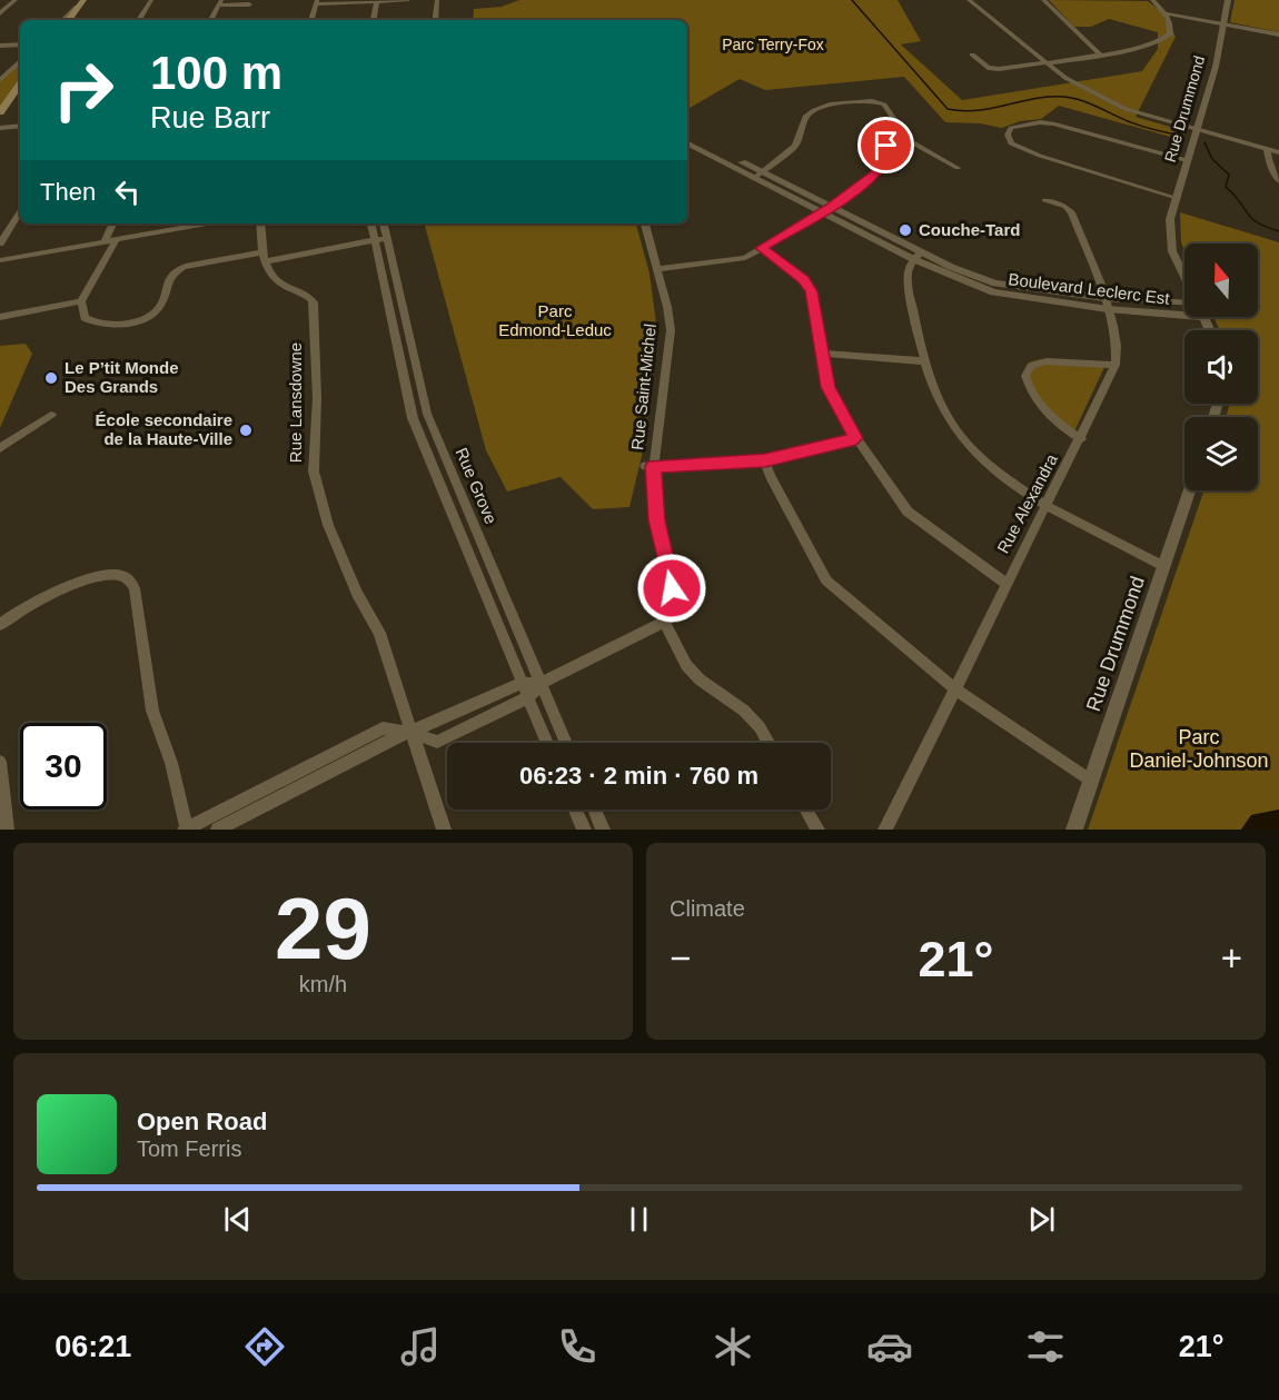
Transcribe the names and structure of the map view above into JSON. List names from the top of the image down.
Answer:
{
  "streets": {
    "street": [
      "Rue Drummond",
      "Boulevard Leclerc Est",
      "Rue Saint-Michel",
      "Rue Lansdowne",
      "Rue Grove",
      "Rue Alexandra"
    ]
  },
  "crossings": [
    ["Boulevard Leclerc Est", "Rue Alexandra"]
  ],
  "parks": ["Parc Terry-Fox", "Parc Edmond-Leduc", "Parc Daniel-Johnson"],
  "places": ["Couche-Tard", "Le P’tit Monde Des Grands", "École secondaire de la Haute-Ville"],
  "north": "top",
  "page": {
    "turn": ["100 m", "Rue Barr"],
    "then": "Then",
    "limit": "30",
    "trip": "06:23 · 2 min · 760 m",
    "tile": [
      ["29", "km/h"],
      "Climate"
    ],
    "heat": ["−", "21°", "+"],
    "song": ["Open Road", "Tom Ferris"],
    "tabs": ["06:21", "21°"]
  }
}
